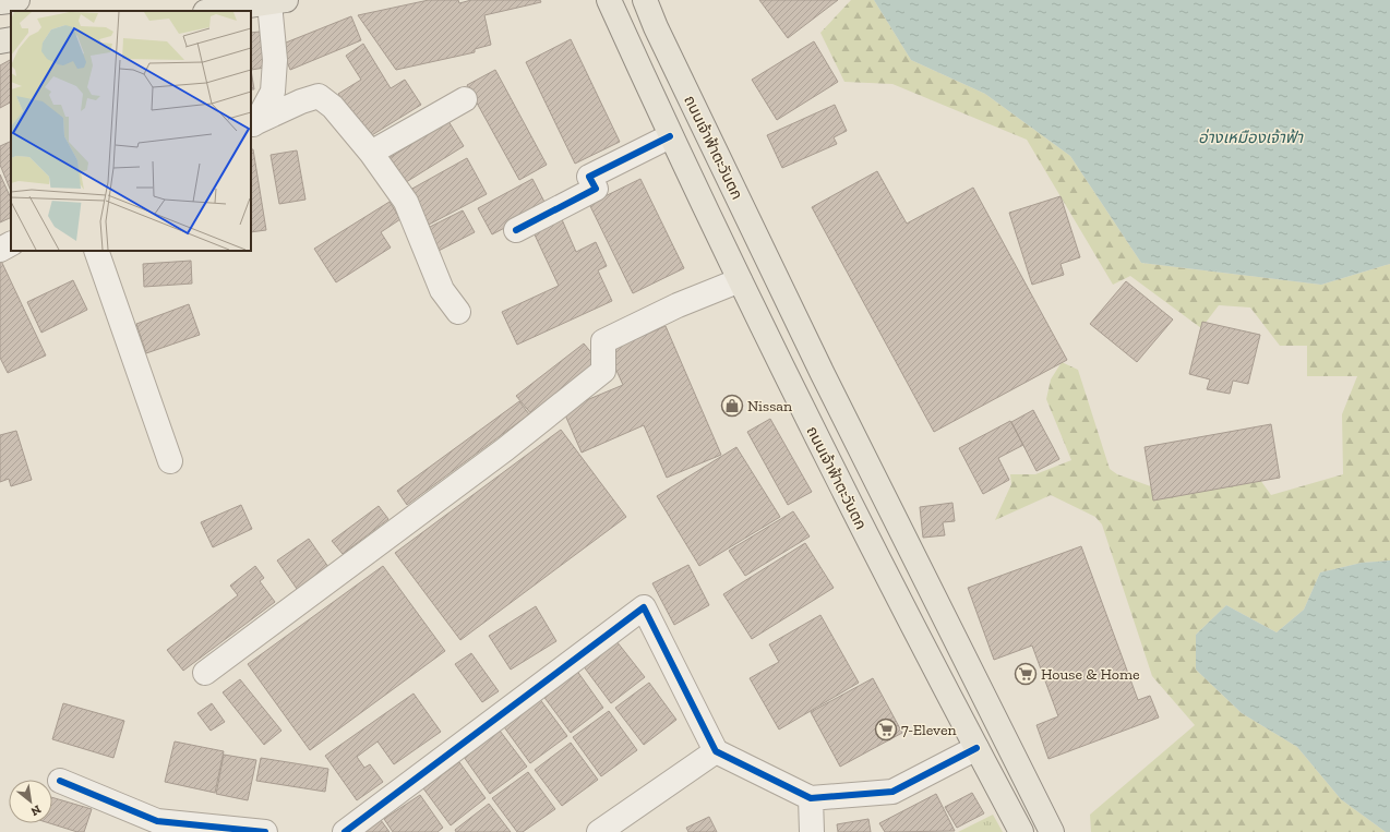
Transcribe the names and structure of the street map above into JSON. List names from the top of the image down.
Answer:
{
  "streets": {
    "main road": ["ถนนเจ้าฟ้าตะวันตก"]
  },
  "water": ["อ่างเหมืองเจ้าฟ้า"],
  "places": {
    "shop": ["Nissan"],
    "supermarket": ["House & Home", "7-Eleven"]
  },
  "north": "bottom right"
}
